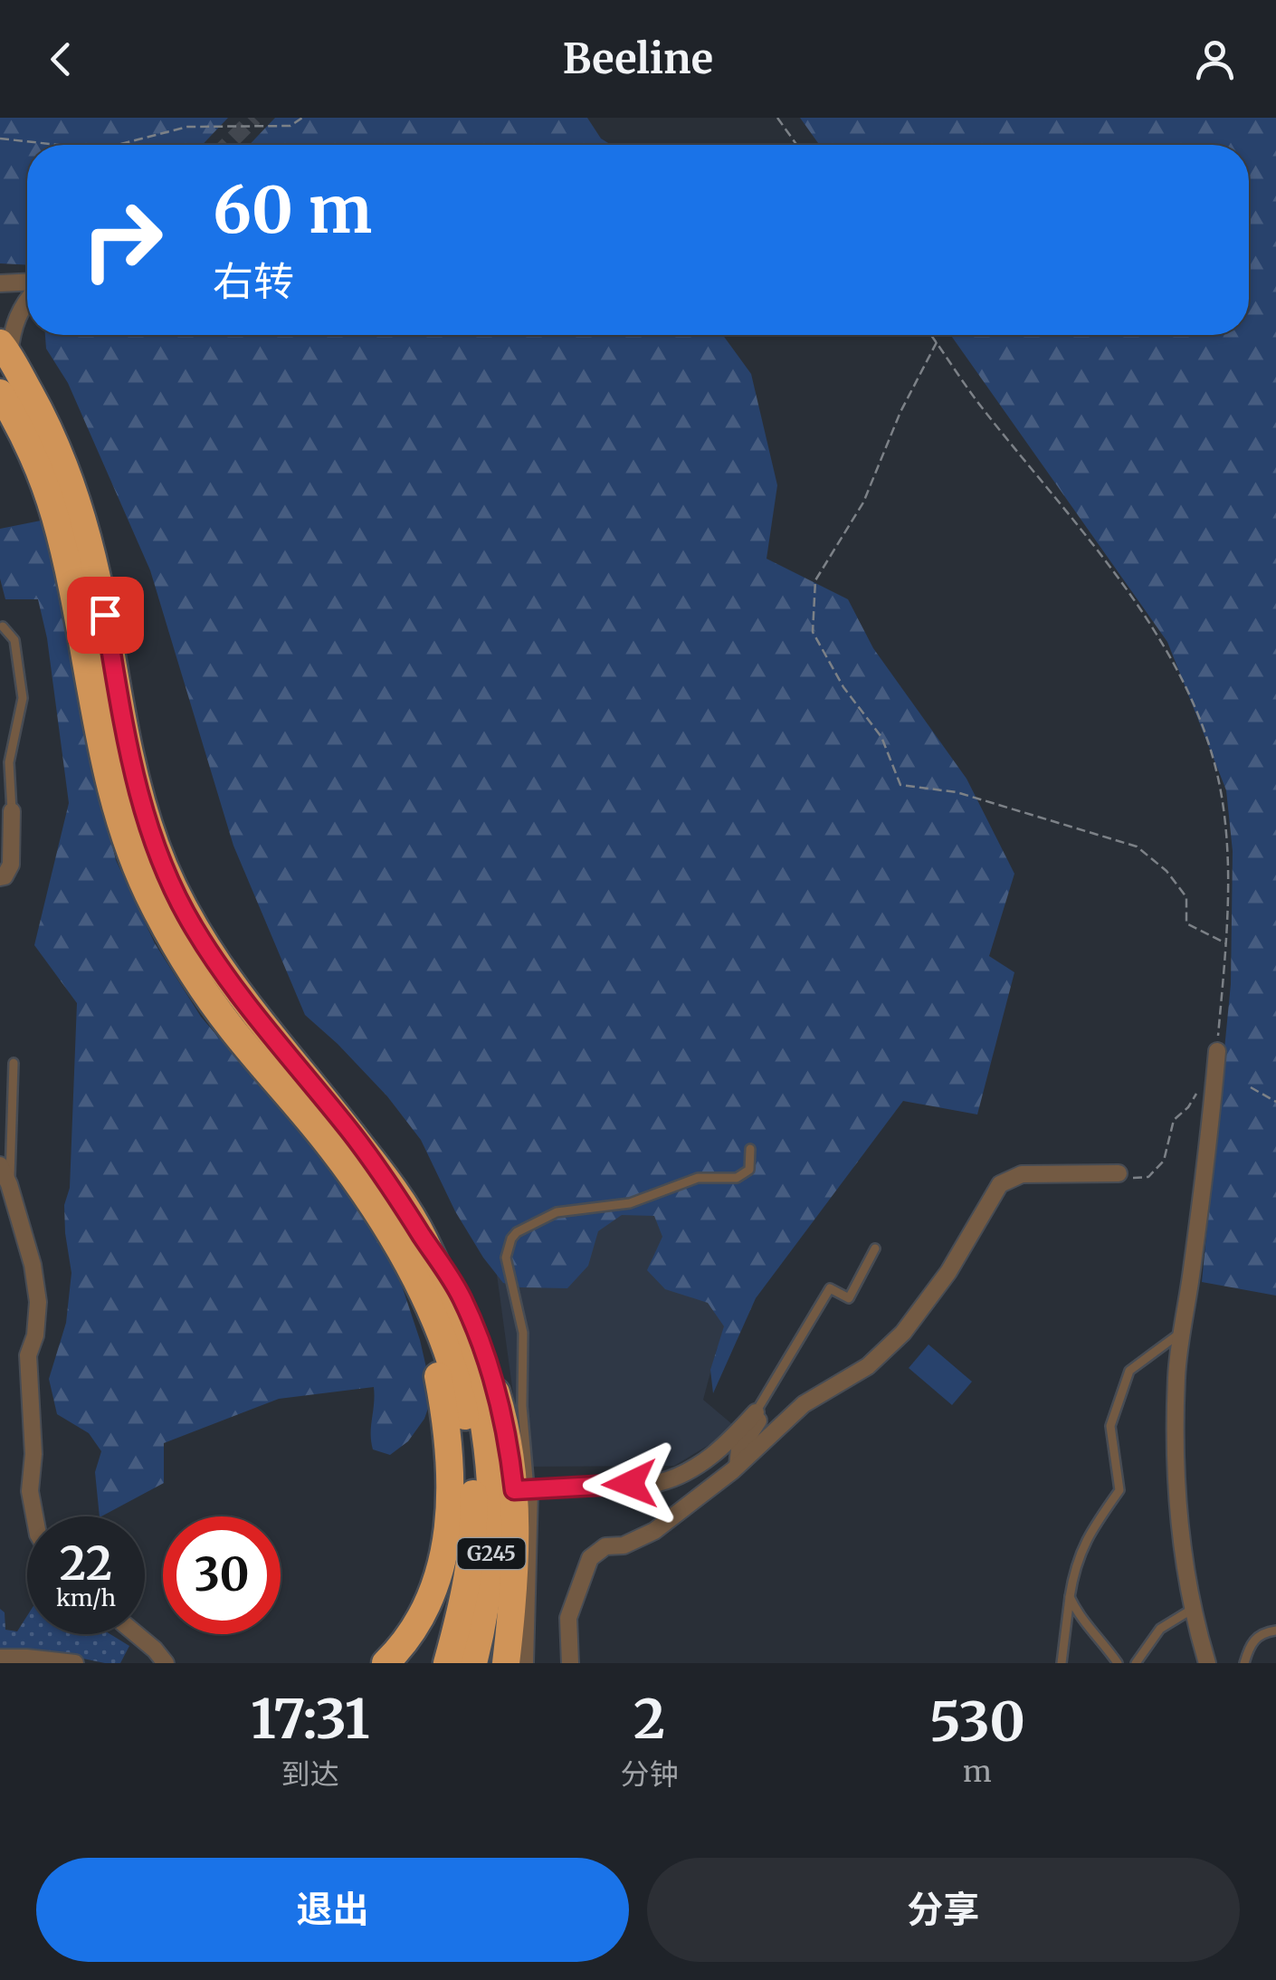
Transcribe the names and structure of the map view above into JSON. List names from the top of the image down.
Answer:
{
  "streets": {
    "highway": ["G245"]
  },
  "page": {
    "header": "Beeline",
    "turn": ["60 m", "右转"],
    "speed": "22 km/h",
    "limit": "30",
    "eta": [
      "17:31",
      "到达",
      "2",
      "分钟",
      "530",
      "m"
    ],
    "buttons": ["退出", "分享"]
  }
}
